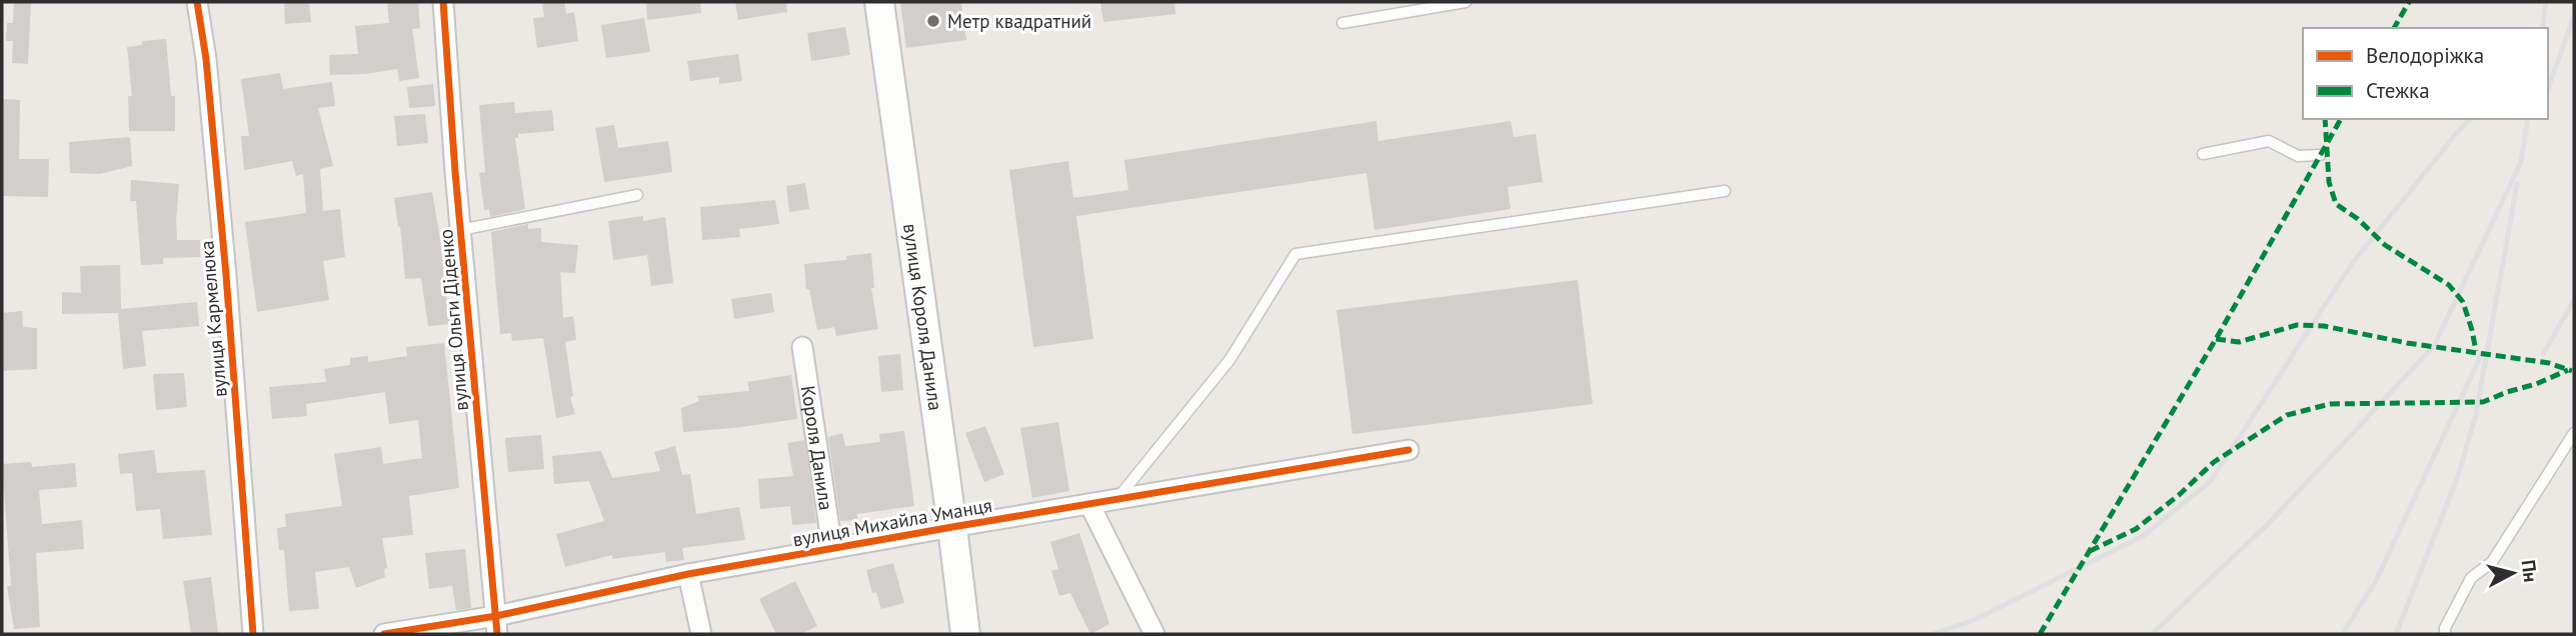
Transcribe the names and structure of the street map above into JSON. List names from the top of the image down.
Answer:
{
  "streets": {
    "main road": ["вулиця Короля Данила"],
    "street": [
      "вулиця Кармелюка",
      "вулиця Ольги Діденко",
      "Короля Данила",
      "вулиця Михайла Уманця"
    ]
  },
  "crossings": [
    ["вулиця Короля Данила", "вулиця Михайла Уманця"],
    ["вулиця Ольги Діденко", "вулиця Михайла Уманця"],
    ["Короля Данила", "вулиця Михайла Уманця"]
  ],
  "places": ["Метр квадратний"],
  "legend": ["Велодоріжка", "Стежка"],
  "north": "right"
}
